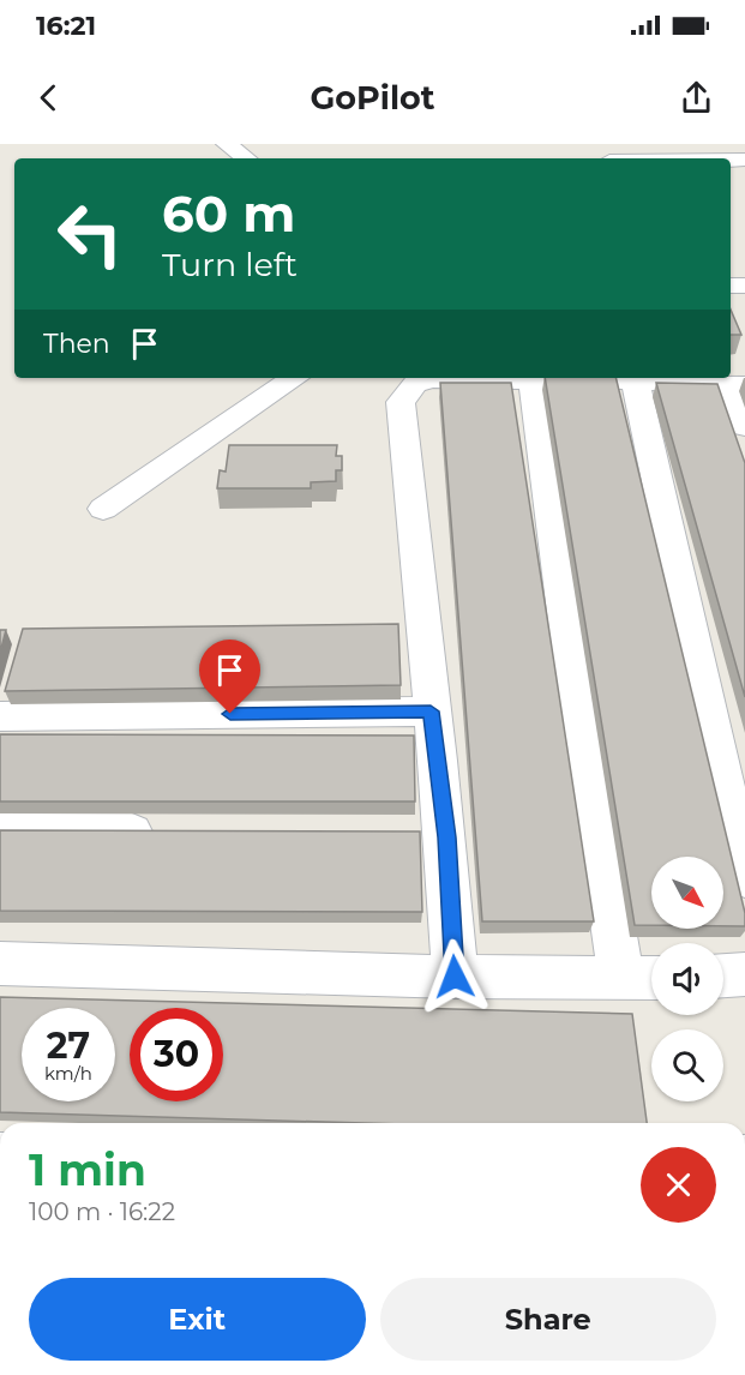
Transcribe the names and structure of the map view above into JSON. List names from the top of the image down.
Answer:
{
  "north": "bottom right",
  "page": {
    "status": "16:21",
    "header": "GoPilot",
    "turn": ["60 m", "Turn left"],
    "then": "Then",
    "speed": "27 km/h",
    "limit": "30",
    "heading": ["1 min", "100 m · 16:22"],
    "buttons": ["Exit", "Share"]
  }
}
